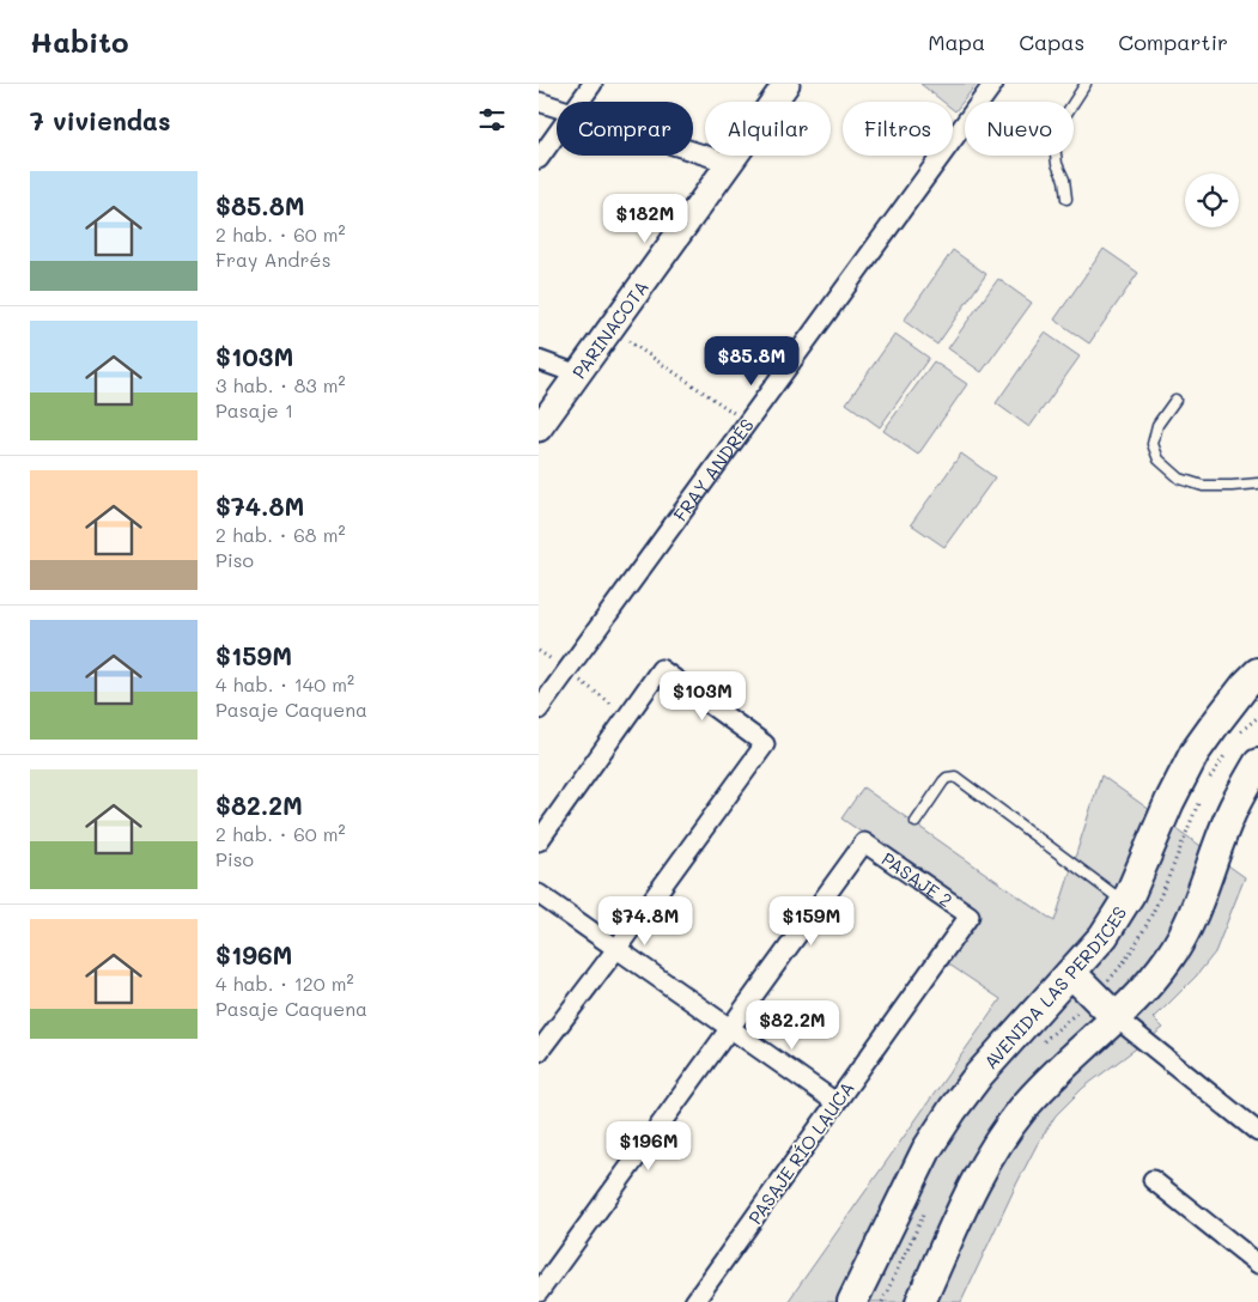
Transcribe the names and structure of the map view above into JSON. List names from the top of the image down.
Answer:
{
  "streets": {
    "main road": ["AVENIDA LAS PERDICES"],
    "street": [
      "PARINACOTA",
      "FRAY ANDRÉS",
      "PASAJE 2",
      "PASAJE RÍO LAUCA"
    ]
  },
  "crossings": [
    ["PASAJE 2", "PASAJE RÍO LAUCA"]
  ],
  "page": {
    "header": "Habito",
    "nav": ["Mapa", "Capas", "Compartir"],
    "heading": "7 viviendas",
    "chip": [
      "Comprar",
      "Alquilar",
      "Filtros",
      "Nuevo"
    ],
    "list": [
      {
        "name": "$85.8M",
        "note": "2 hab. · 60 m² · Fray Andrés"
      },
      {
        "name": "$103M",
        "note": "3 hab. · 83 m² · Pasaje 1"
      },
      {
        "name": "$74.8M",
        "note": "2 hab. · 68 m² · Piso"
      },
      {
        "name": "$159M",
        "note": "4 hab. · 140 m² · Pasaje Caquena"
      },
      {
        "name": "$82.2M",
        "note": "2 hab. · 60 m² · Piso"
      },
      {
        "name": "$196M",
        "note": "4 hab. · 120 m² · Pasaje Caquena"
      }
    ],
    "price": [
      "$182M",
      "$85.8M",
      "$103M",
      "$74.8M",
      "$159M",
      "$82.2M",
      "$196M"
    ]
  }
}
